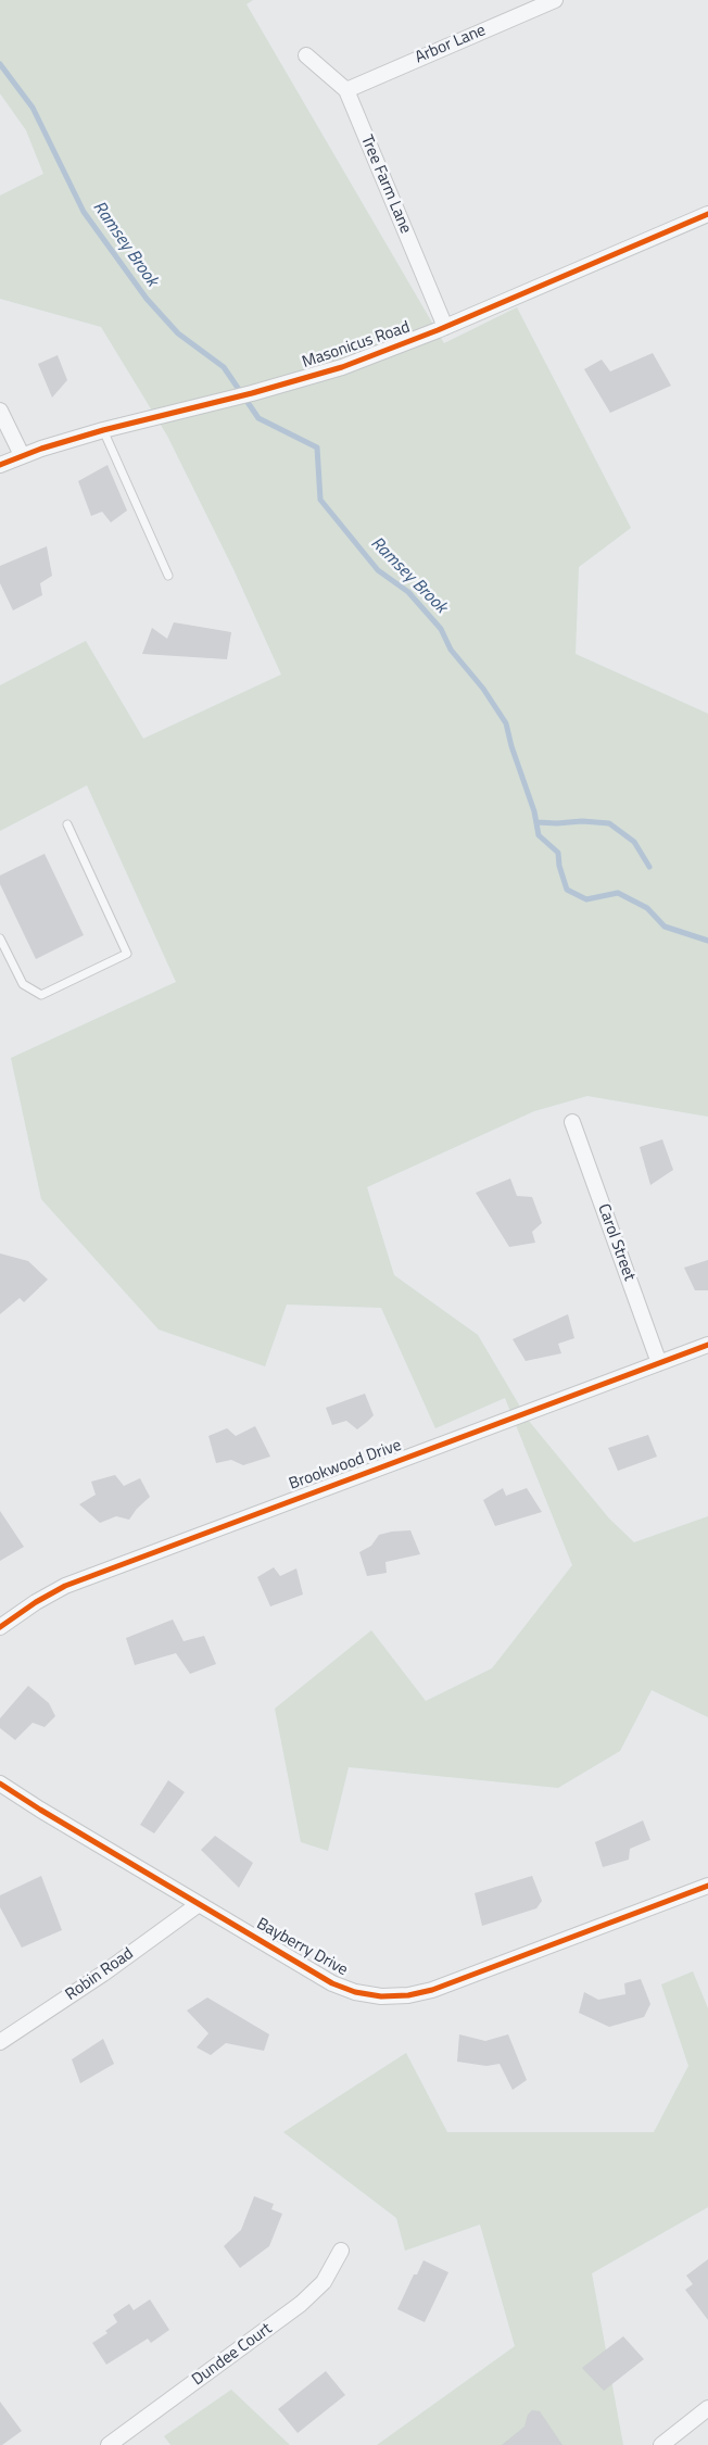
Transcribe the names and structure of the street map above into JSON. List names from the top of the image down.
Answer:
{
  "streets": {
    "street": [
      "Arbor Lane",
      "Tree Farm Lane",
      "Masonicus Road",
      "Carol Street",
      "Brookwood Drive",
      "Bayberry Drive",
      "Robin Road",
      "Dundee Court"
    ]
  },
  "crossings": [
    ["Arbor Lane", "Tree Farm Lane"],
    ["Tree Farm Lane", "Masonicus Road"],
    ["Carol Street", "Brookwood Drive"],
    ["Bayberry Drive", "Robin Road"]
  ],
  "water": ["Ramsey Brook"]
}
